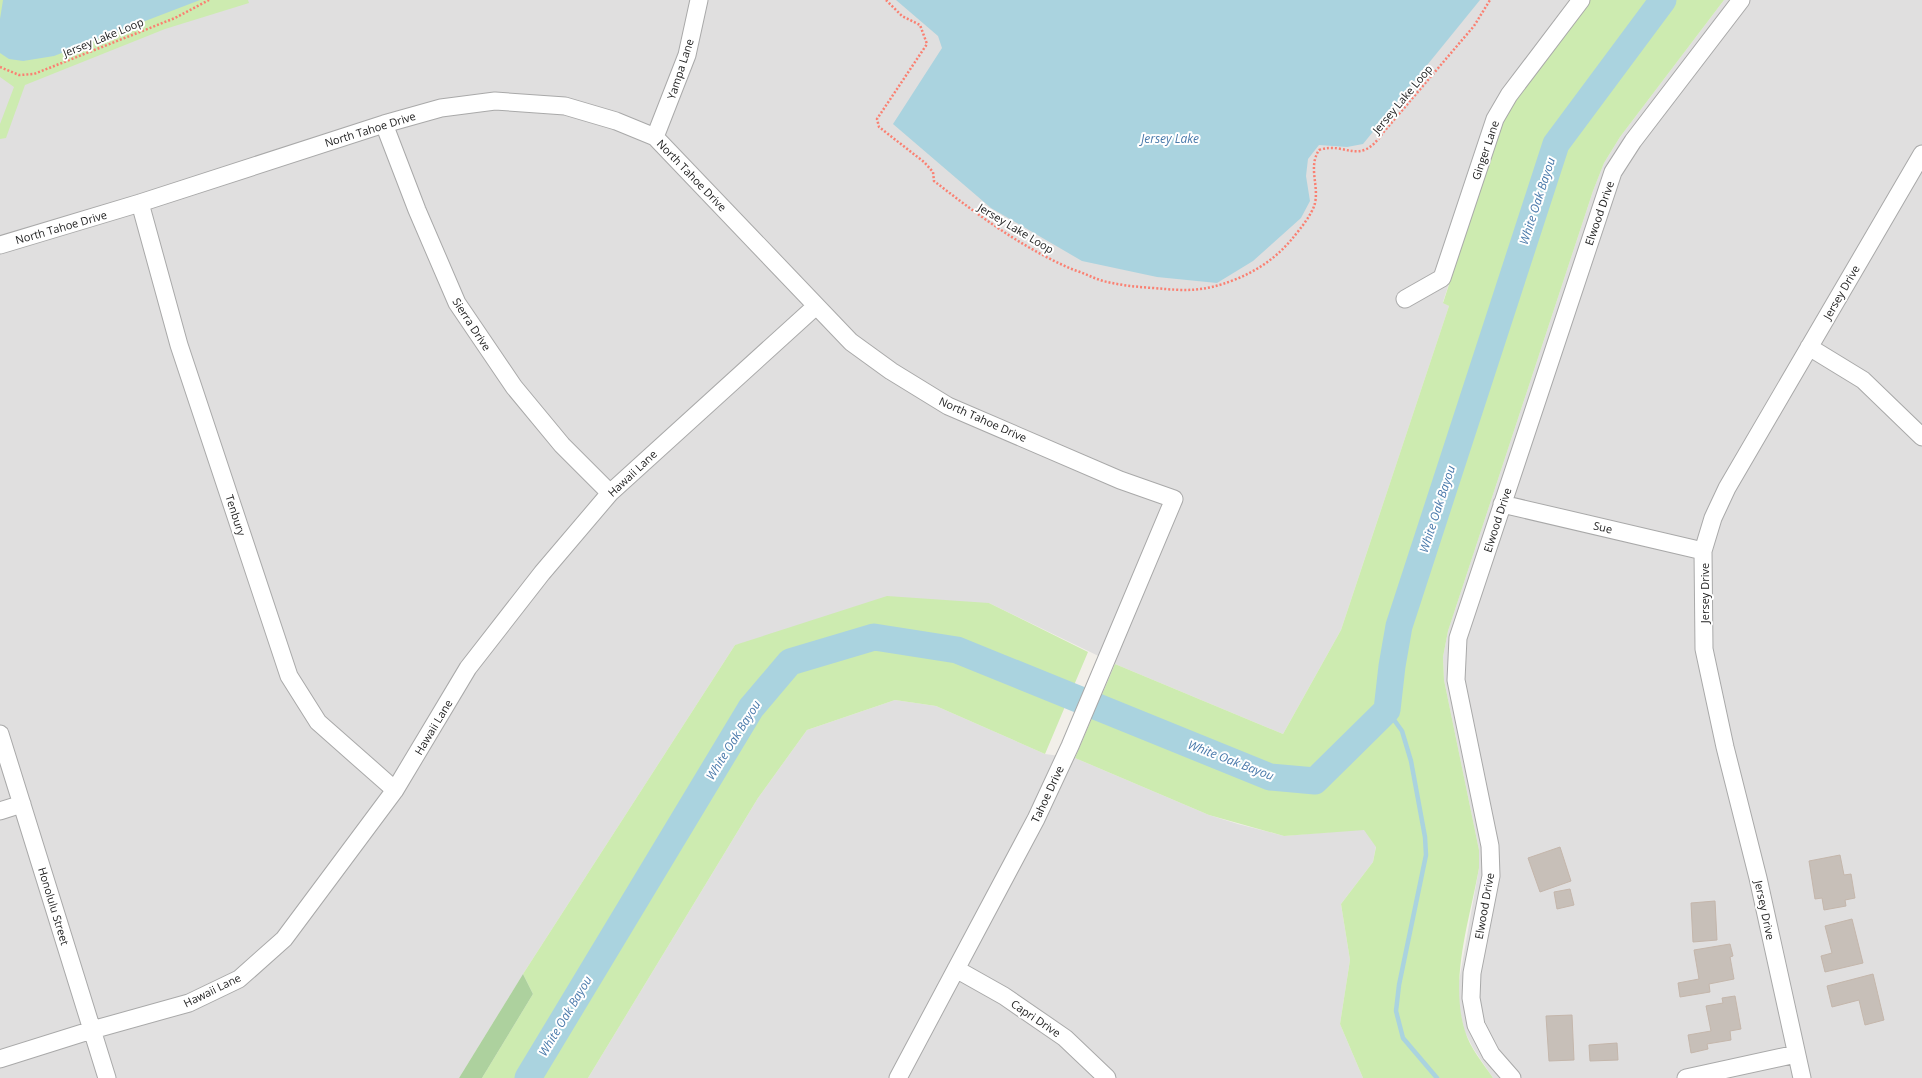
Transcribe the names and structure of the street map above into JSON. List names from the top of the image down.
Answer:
{
  "streets": {
    "street": [
      "Yampa Lane",
      "North Tahoe Drive",
      "Ginger Lane",
      "Elwood Drive",
      "Jersey Drive",
      "Sierra Drive",
      "Hawaii Lane",
      "Tenbury",
      "Sue",
      "Tahoe Drive",
      "Honolulu Street",
      "Capri Drive"
    ],
    "path": ["Jersey Lake Loop"]
  },
  "crossings": [
    ["Yampa Lane", "North Tahoe Drive"],
    ["North Tahoe Drive", "Sierra Drive"],
    ["North Tahoe Drive", "Hawaii Lane"],
    ["North Tahoe Drive", "Tenbury"],
    ["North Tahoe Drive", "Tahoe Drive"],
    ["Elwood Drive", "Sue"],
    ["Jersey Drive", "Sue"],
    ["Sierra Drive", "Hawaii Lane"],
    ["Hawaii Lane", "Tenbury"],
    ["Hawaii Lane", "Honolulu Street"],
    ["Tahoe Drive", "Capri Drive"]
  ],
  "water": ["Jersey Lake", "White Oak Bayou"]
}
